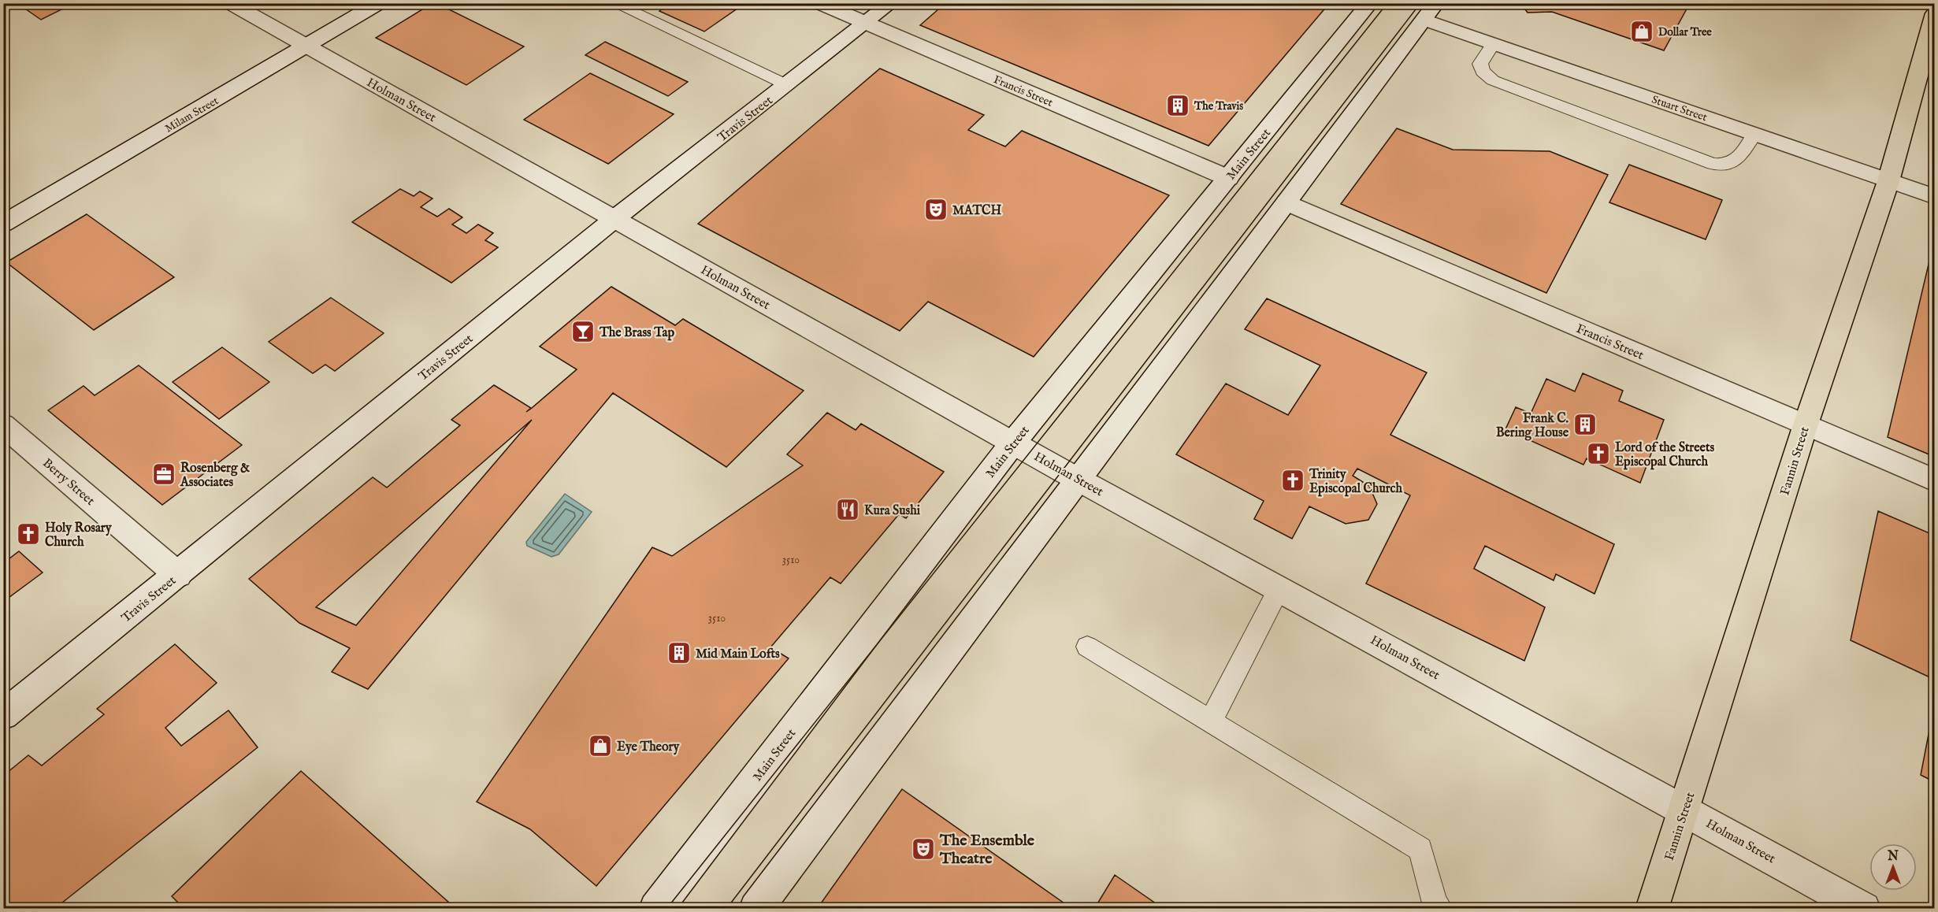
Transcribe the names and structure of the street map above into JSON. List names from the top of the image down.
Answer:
{
  "streets": {
    "main road": [
      "Francis Street",
      "Holman Street",
      "Stuart Street",
      "Milam Street",
      "Travis Street",
      "Main Street",
      "Fannin Street",
      "Berry Street"
    ]
  },
  "crossings": [
    ["Francis Street", "Travis Street"],
    ["Francis Street", "Main Street"],
    ["Francis Street", "Fannin Street"],
    ["Holman Street", "Milam Street"],
    ["Holman Street", "Travis Street"],
    ["Holman Street", "Main Street"],
    ["Holman Street", "Fannin Street"],
    ["Stuart Street", "Fannin Street"],
    ["Travis Street", "Berry Street"]
  ],
  "places": {
    "shop": ["Dollar Tree", "Eye Theory"],
    "building": ["The Travis", "Frank C. Bering House", "Mid Main Lofts"],
    "theatre": ["MATCH", "The Ensemble Theatre"],
    "bar": ["The Brass Tap"],
    "church": ["Lord of the Streets Episcopal Church", "Trinity Episcopal Church", "Holy Rosary Church"],
    "office": ["Rosenberg & Associates"],
    "restaurant": ["Kura Sushi"]
  },
  "house_numbers": ["3510", "3510"],
  "north": "top"
}
